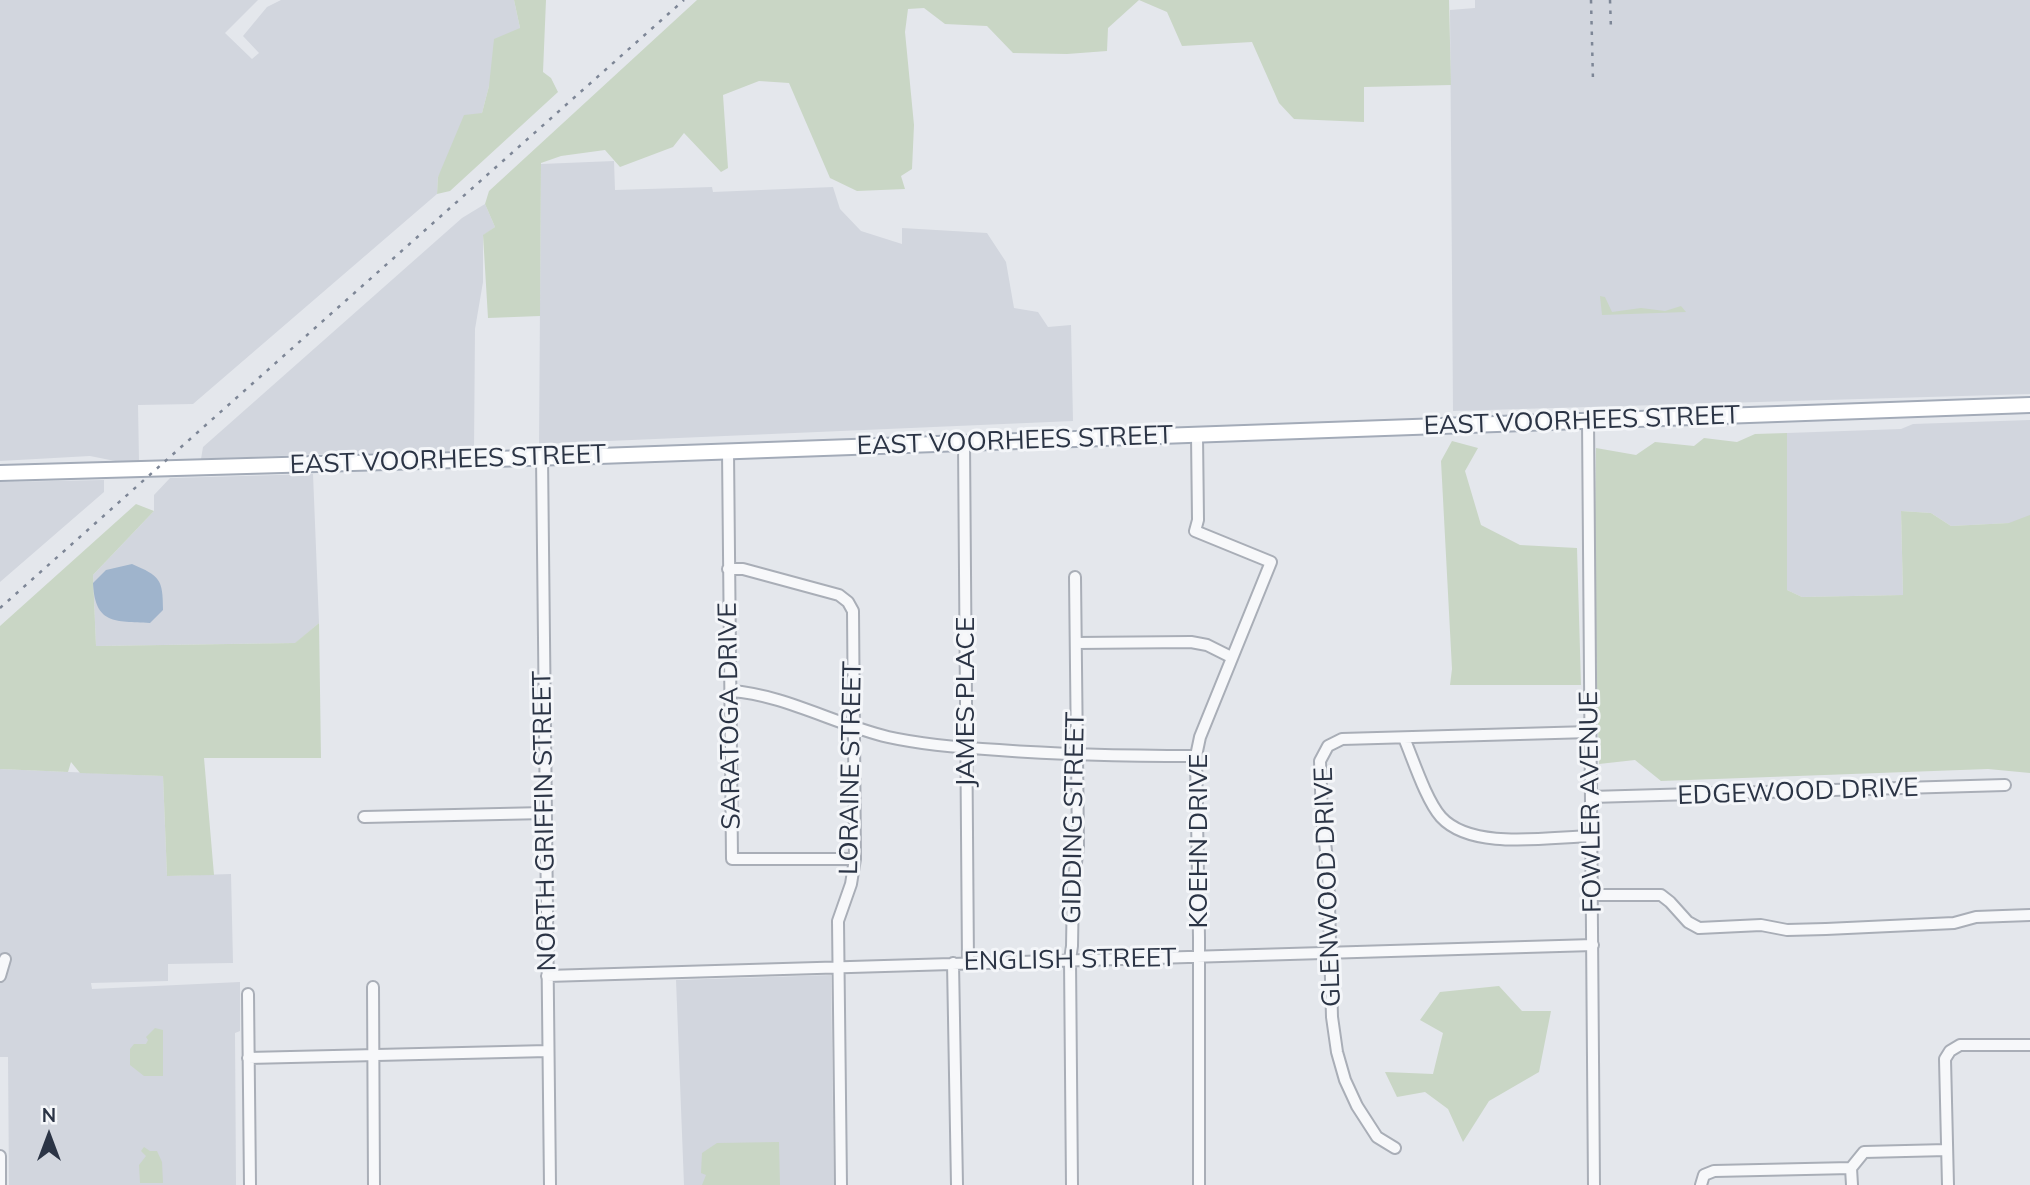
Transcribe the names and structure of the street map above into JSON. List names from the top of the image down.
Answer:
{
  "streets": {
    "main road": ["EAST VOORHEES STREET"],
    "street": [
      "JAMES PLACE",
      "SARATOGA DRIVE",
      "LORAINE STREET",
      "EDGEWOOD DRIVE",
      "FOWLER AVENUE",
      "GIDDING STREET",
      "NORTH GRIFFIN STREET",
      "KOEHN DRIVE",
      "GLENWOOD DRIVE",
      "ENGLISH STREET"
    ]
  },
  "crossings": [
    ["EAST VOORHEES STREET", "JAMES PLACE"],
    ["EAST VOORHEES STREET", "SARATOGA DRIVE"],
    ["EAST VOORHEES STREET", "FOWLER AVENUE"],
    ["EAST VOORHEES STREET", "NORTH GRIFFIN STREET"],
    ["EAST VOORHEES STREET", "KOEHN DRIVE"],
    ["JAMES PLACE", "ENGLISH STREET"],
    ["SARATOGA DRIVE", "LORAINE STREET"],
    ["LORAINE STREET", "ENGLISH STREET"],
    ["EDGEWOOD DRIVE", "FOWLER AVENUE"],
    ["FOWLER AVENUE", "GLENWOOD DRIVE"],
    ["FOWLER AVENUE", "ENGLISH STREET"],
    ["GIDDING STREET", "ENGLISH STREET"],
    ["NORTH GRIFFIN STREET", "ENGLISH STREET"],
    ["KOEHN DRIVE", "ENGLISH STREET"],
    ["GLENWOOD DRIVE", "ENGLISH STREET"]
  ],
  "north": "top"
}
